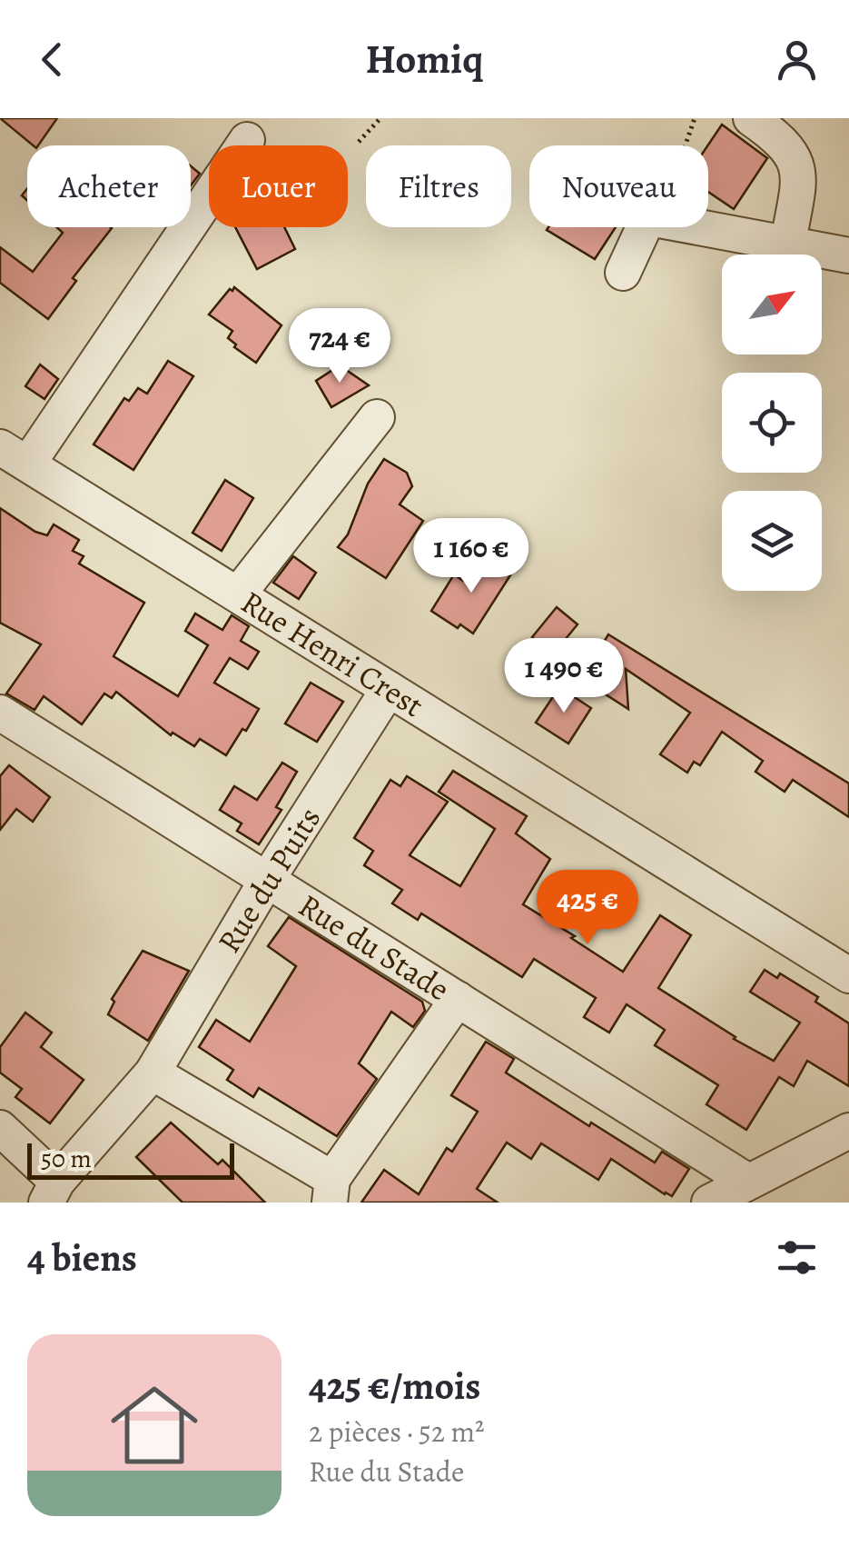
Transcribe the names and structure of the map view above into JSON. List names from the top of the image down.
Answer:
{
  "streets": {
    "street": ["Rue Henri Crest", "Rue du Puits", "Rue du Stade"]
  },
  "crossings": [
    ["Rue Henri Crest", "Rue du Puits"],
    ["Rue du Puits", "Rue du Stade"]
  ],
  "scale_bar": "50 m",
  "north": "top right",
  "page": {
    "header": "Homiq",
    "chip": [
      "Acheter",
      "Louer",
      "Filtres",
      "Nouveau"
    ],
    "price": [
      "724 €",
      "1 160 €",
      "1 490 €",
      "425 €"
    ],
    "scale": "50 m",
    "heading": "4 biens",
    "list": [
      {
        "name": "425 €/mois",
        "note": "2 pièces · 52 m² · Rue du Stade"
      }
    ]
  }
}
